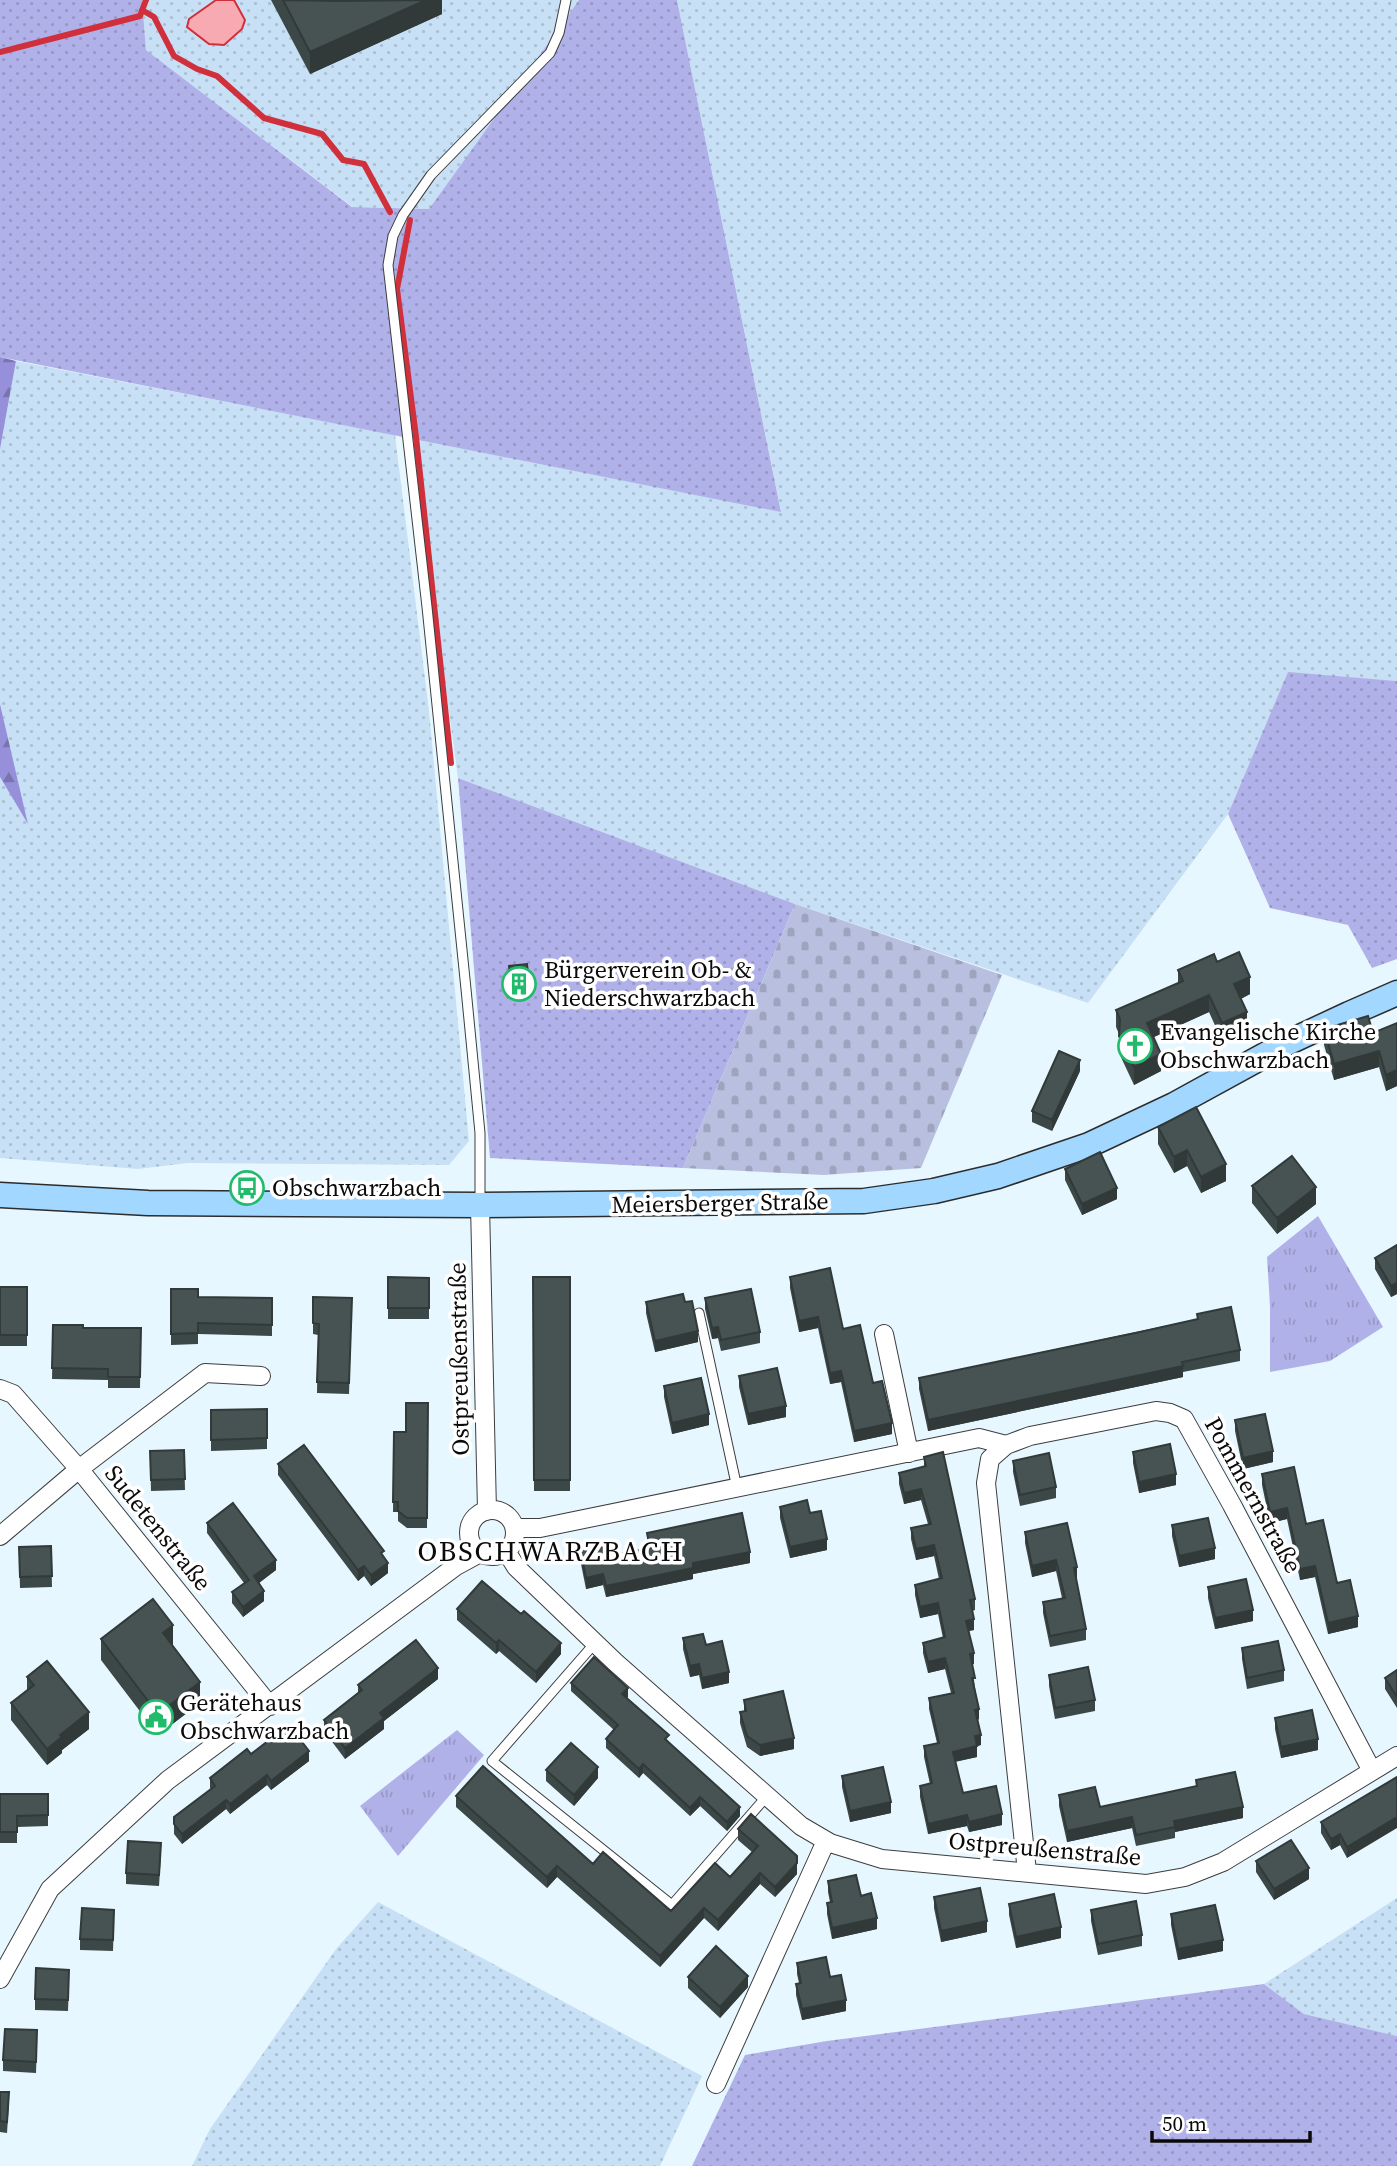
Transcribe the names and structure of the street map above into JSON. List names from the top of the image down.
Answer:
{
  "streets": {
    "main road": ["Meiersberger Straße"],
    "street": ["Ostpreußenstraße", "Pommernstraße", "Sudetenstraße"]
  },
  "crossings": [
    ["Meiersberger Straße", "Ostpreußenstraße"],
    ["Ostpreußenstraße", "Pommernstraße"]
  ],
  "districts": ["OBSCHWARZBACH"],
  "places": {
    "building": ["Bürgerverein Ob- & Niederschwarzbach"],
    "church": ["Evangelische Kirche Obschwarzbach"],
    "bus stop": ["Obschwarzbach"],
    "public building": ["Gerätehaus Obschwarzbach"]
  },
  "scale_bar": "50 m"
}
